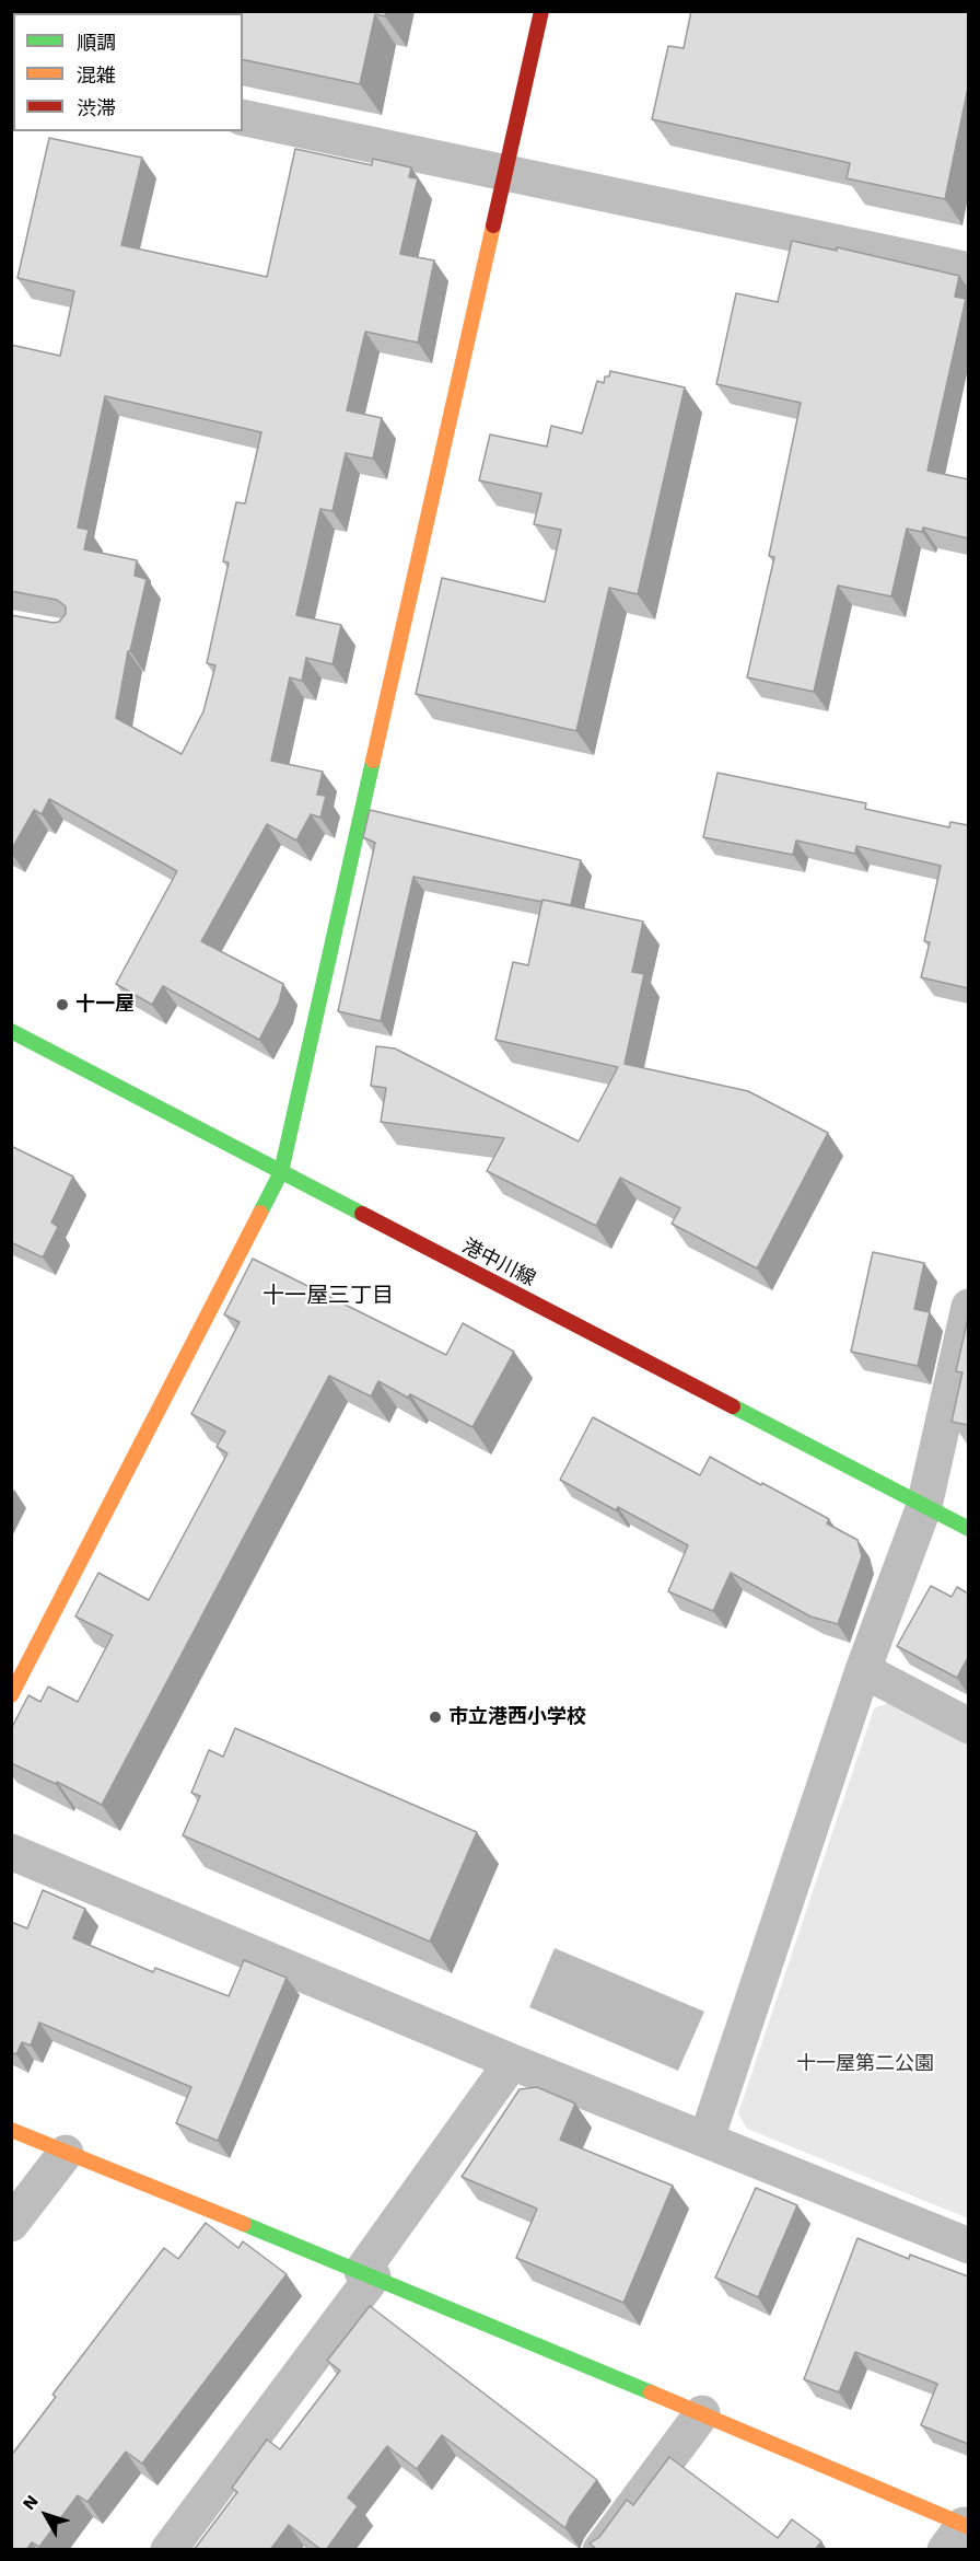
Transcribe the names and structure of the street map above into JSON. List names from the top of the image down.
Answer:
{
  "streets": {
    "street": ["港中川線"]
  },
  "districts": ["十一屋三丁目"],
  "parks": ["十一屋第二公園"],
  "places": ["十一屋", "市立港西小学校"],
  "legend": ["順調", "混雑", "渋滞"],
  "north": "top left"
}
